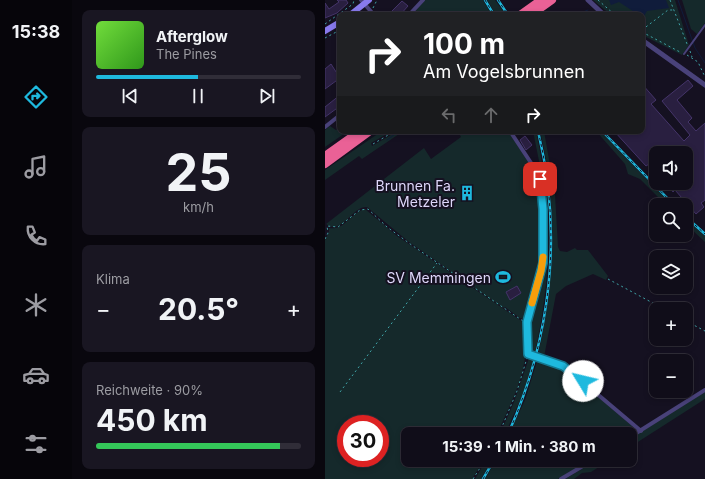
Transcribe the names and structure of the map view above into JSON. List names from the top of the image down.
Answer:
{
  "places": {
    "building": ["Brunnen Fa. Metzeler"],
    "sports": ["SV Memmingen"]
  },
  "page": {
    "tabs": "15:38",
    "turn": ["100 m", "Am Vogelsbrunnen"],
    "song": ["Afterglow", "The Pines"],
    "tile": [
      ["25", "km/h"],
      "Klima",
      ["Reichweite · 90%", "450 km"]
    ],
    "map_buttons": ["+", "−"],
    "heat": ["−", "20.5°", "+"],
    "limit": "30",
    "trip": "15:39 · 1 Min. · 380 m"
  }
}
